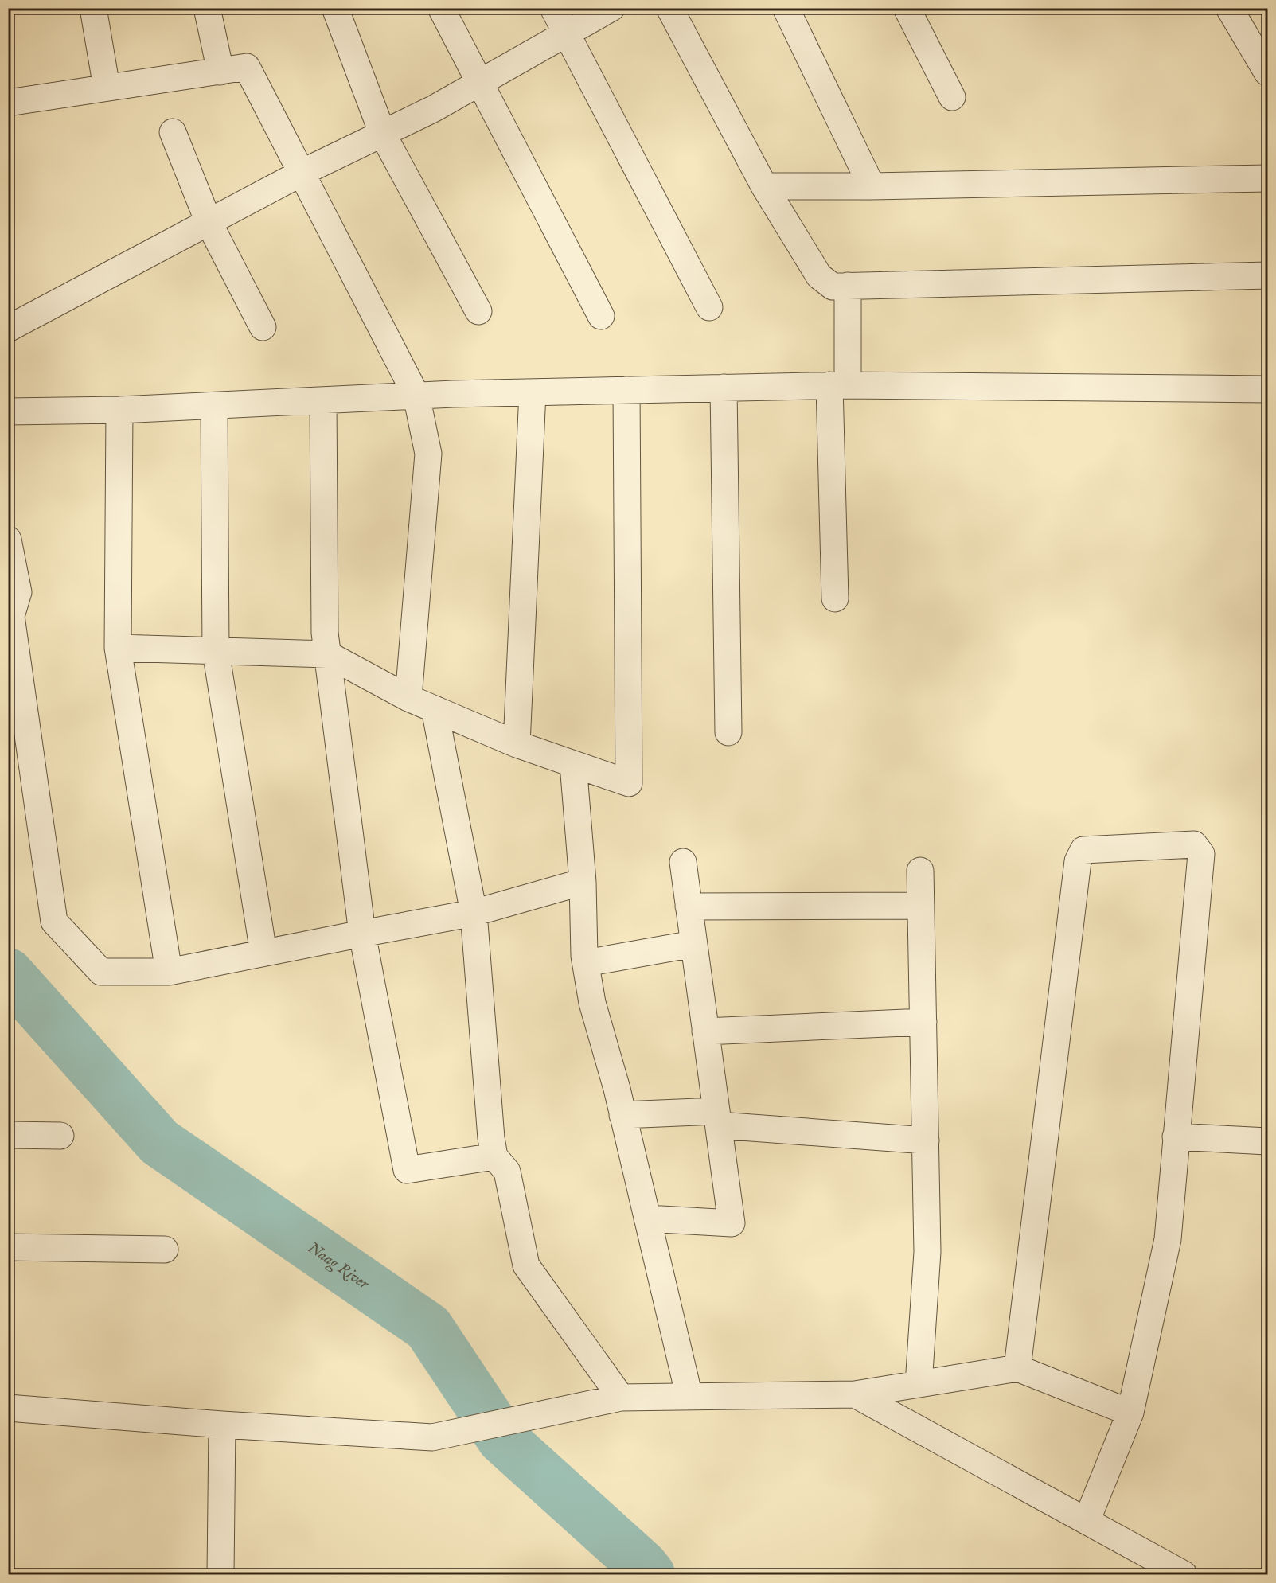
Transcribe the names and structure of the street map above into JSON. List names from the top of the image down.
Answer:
{
  "water": ["Naag River"]
}
